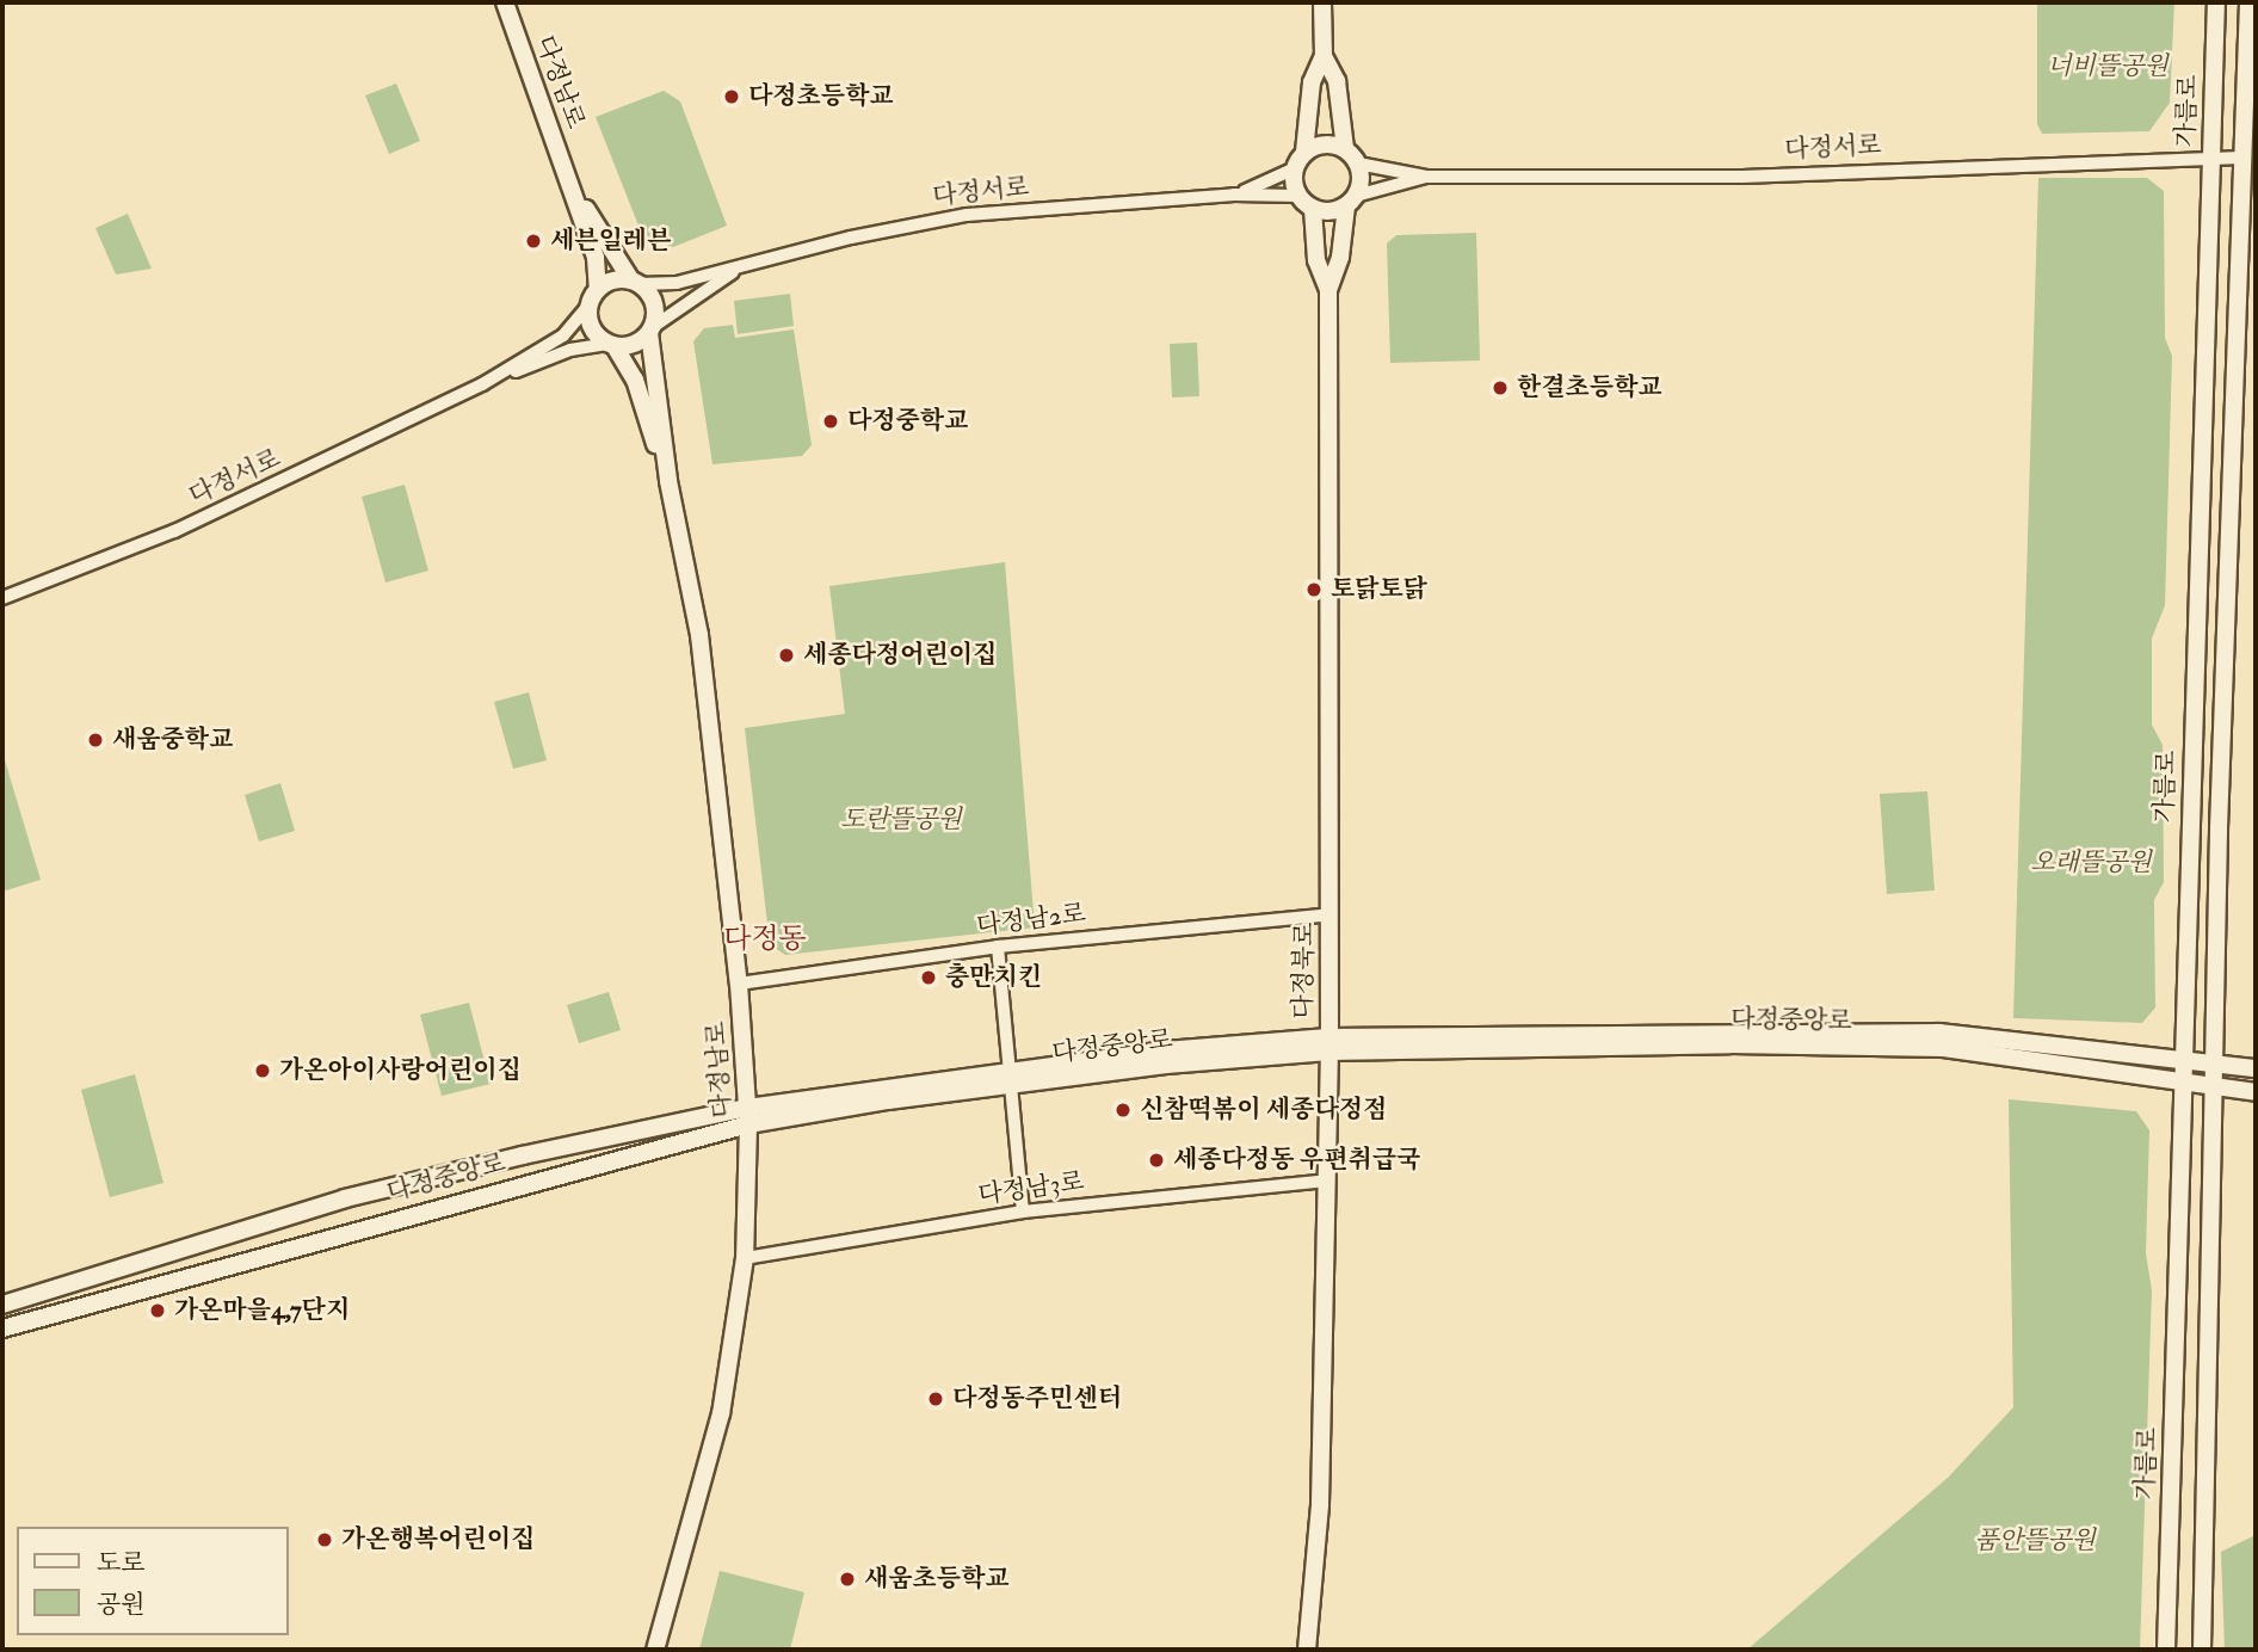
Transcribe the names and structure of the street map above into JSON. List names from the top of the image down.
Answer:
{
  "streets": {
    "street": [
      "다정남로",
      "가름로",
      "다정서로",
      "다정남2로",
      "다정북로",
      "다정중앙로",
      "다정남3로"
    ]
  },
  "crossings": [
    ["다정남로", "다정남2로"],
    ["다정남로", "다정중앙로"],
    ["다정남로", "다정남3로"],
    ["가름로", "다정서로"],
    ["가름로", "다정중앙로"],
    ["다정남2로", "다정북로"],
    ["다정북로", "다정중앙로"],
    ["다정북로", "다정남3로"]
  ],
  "districts": ["다정동"],
  "parks": [
    "너비뜰공원",
    "도란뜰공원",
    "오래뜰공원",
    "품안뜰공원"
  ],
  "places": [
    "다정초등학교",
    "세븐일레븐",
    "한결초등학교",
    "다정중학교",
    "토닭토닭",
    "세종다정어린이집",
    "새움중학교",
    "충만치킨",
    "가온아이사랑어린이집",
    "신참떡볶이 세종다정점",
    "세종다정동 우편취급국",
    "가온마을4,7단지",
    "다정동주민센터",
    "가온행복어린이집",
    "새움초등학교"
  ],
  "legend": ["도로", "공원"]
}
